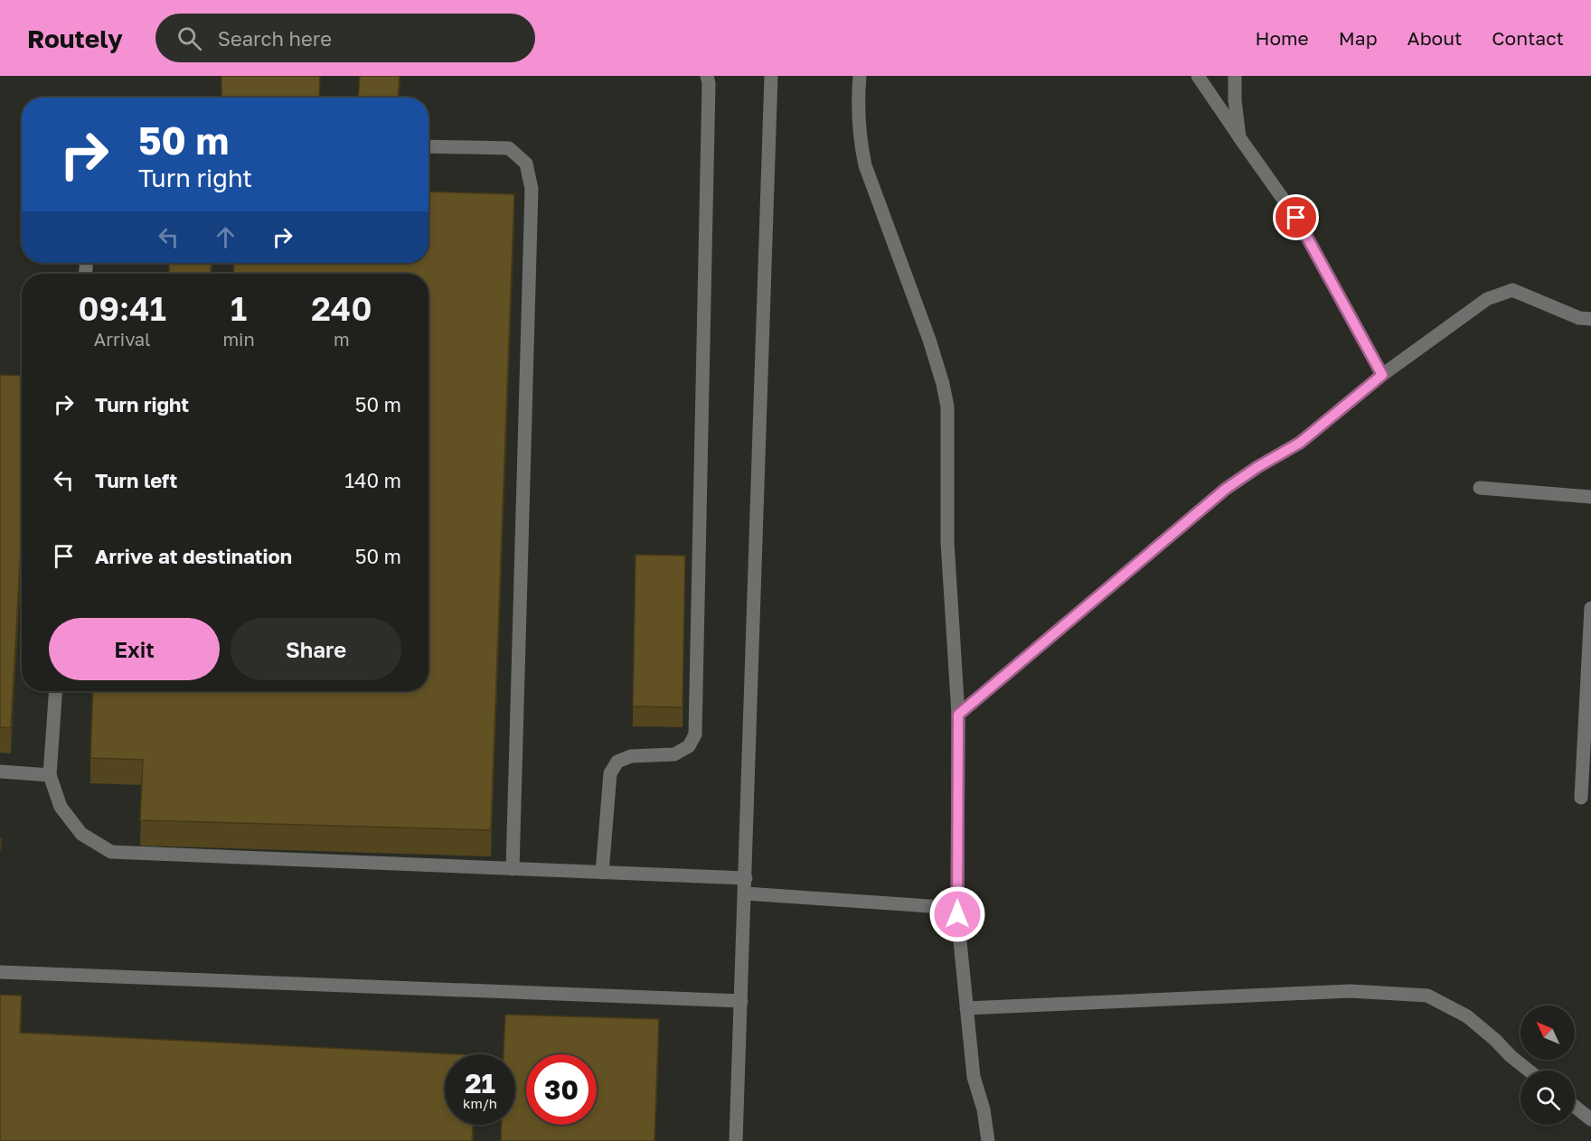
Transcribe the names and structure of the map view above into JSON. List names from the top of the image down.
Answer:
{
  "north": "top left",
  "page": {
    "header": "Routely",
    "search": "Search here",
    "nav": [
      "Home",
      "Map",
      "About",
      "Contact"
    ],
    "turn": ["50 m", "Turn right"],
    "eta": [
      "09:41",
      "Arrival",
      "1",
      "min",
      "240",
      "m"
    ],
    "list": [
      {
        "name": "Turn right",
        "value": "50 m"
      },
      {
        "name": "Turn left",
        "value": "140 m"
      },
      {
        "name": "Arrive at destination",
        "value": "50 m"
      }
    ],
    "buttons": ["Exit", "Share"],
    "speed": "21 km/h",
    "limit": "30"
  }
}
